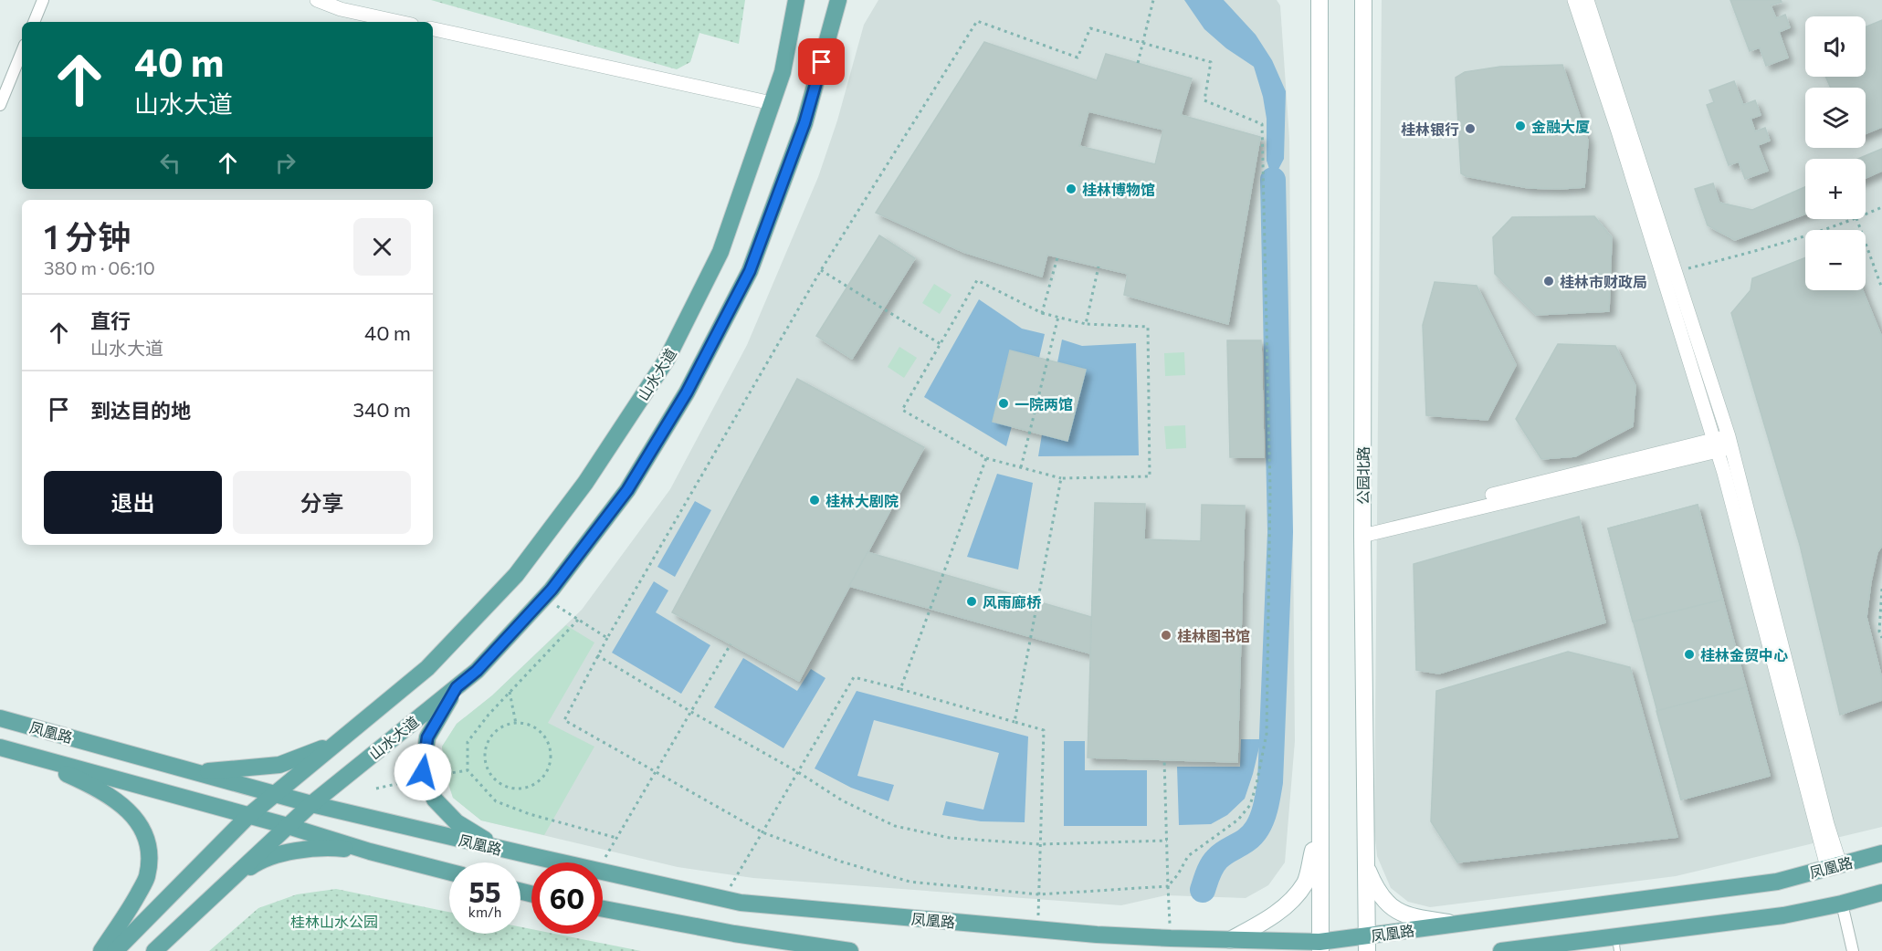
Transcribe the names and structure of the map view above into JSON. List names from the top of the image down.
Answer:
{
  "streets": {
    "main road": ["山水大道", "公园北路", "凤凰路"]
  },
  "crossings": [
    ["山水大道", "凤凰路"],
    ["公园北路", "凤凰路"]
  ],
  "parks": ["桂林山水公园"],
  "places": [
    "金融大厦",
    "桂林银行",
    "桂林博物馆",
    "桂林市财政局",
    "一院两馆",
    "桂林大剧院",
    "风雨廊桥",
    "桂林图书馆",
    "桂林金贸中心"
  ],
  "page": {
    "map_buttons": ["+", "−"],
    "turn": ["40 m", "山水大道"],
    "heading": ["1 分钟", "380 m · 06:10"],
    "list": [
      {
        "name": "直行",
        "note": "山水大道",
        "value": "40 m"
      },
      {
        "name": "到达目的地",
        "value": "340 m"
      }
    ],
    "buttons": ["退出", "分享"],
    "speed": "55 km/h",
    "limit": "60"
  }
}
